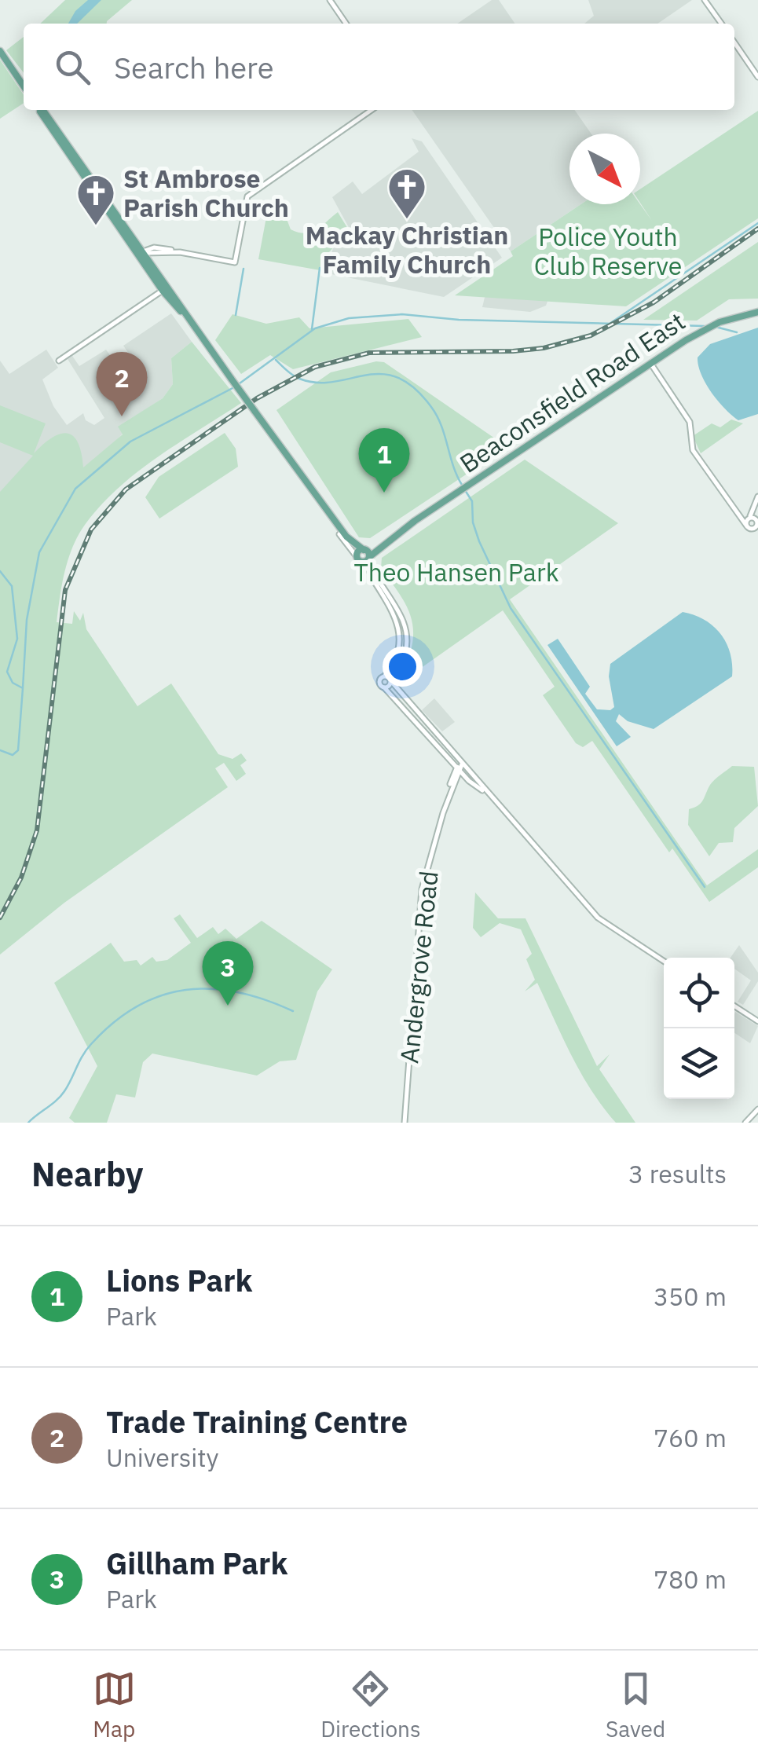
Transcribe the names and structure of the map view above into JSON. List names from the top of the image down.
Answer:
{
  "streets": {
    "main road": ["Beaconsfield Road East"],
    "street": ["Andergrove Road"]
  },
  "parks": ["Police Youth Club Reserve", "Theo Hansen Park"],
  "places": {
    "church": ["Mackay Christian Family Church", "St Ambrose Parish Church"]
  },
  "north": "bottom right",
  "page": {
    "search": "Search here",
    "pins": ["2", "1", "3"],
    "heading": ["Nearby", "3 results"],
    "list": [
      {
        "mark": "1",
        "name": "Lions Park",
        "note": "Park",
        "value": "350 m"
      },
      {
        "mark": "2",
        "name": "Trade Training Centre",
        "note": "University",
        "value": "760 m"
      },
      {
        "mark": "3",
        "name": "Gillham Park",
        "note": "Park",
        "value": "780 m"
      }
    ],
    "nav": ["Map", "Directions", "Saved"]
  }
}
